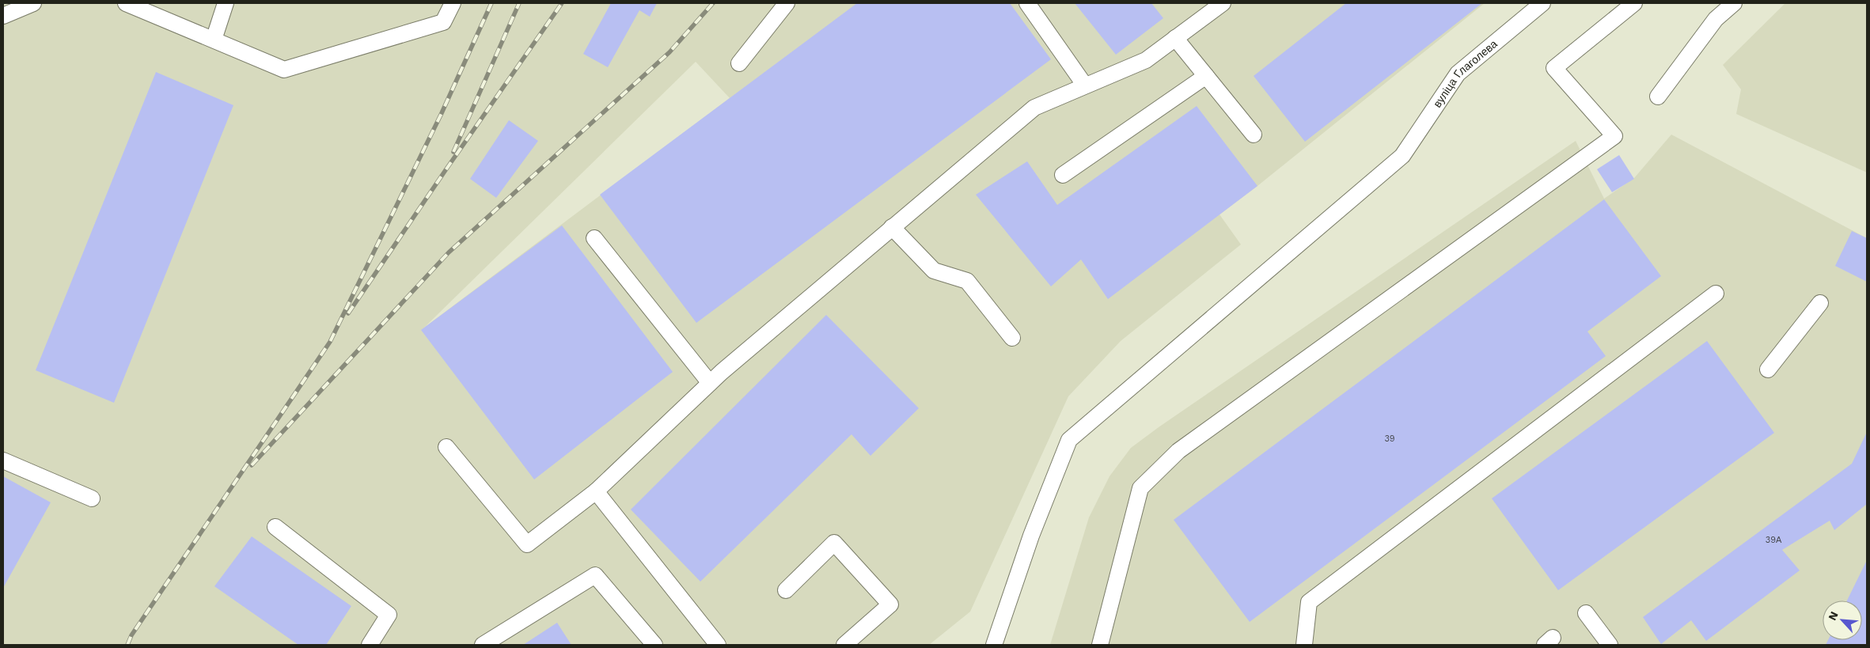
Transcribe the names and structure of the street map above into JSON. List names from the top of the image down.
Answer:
{
  "streets": {
    "lane": ["вуліца Глаголева"]
  },
  "house_numbers": ["39", "39А"],
  "north": "top left"
}
